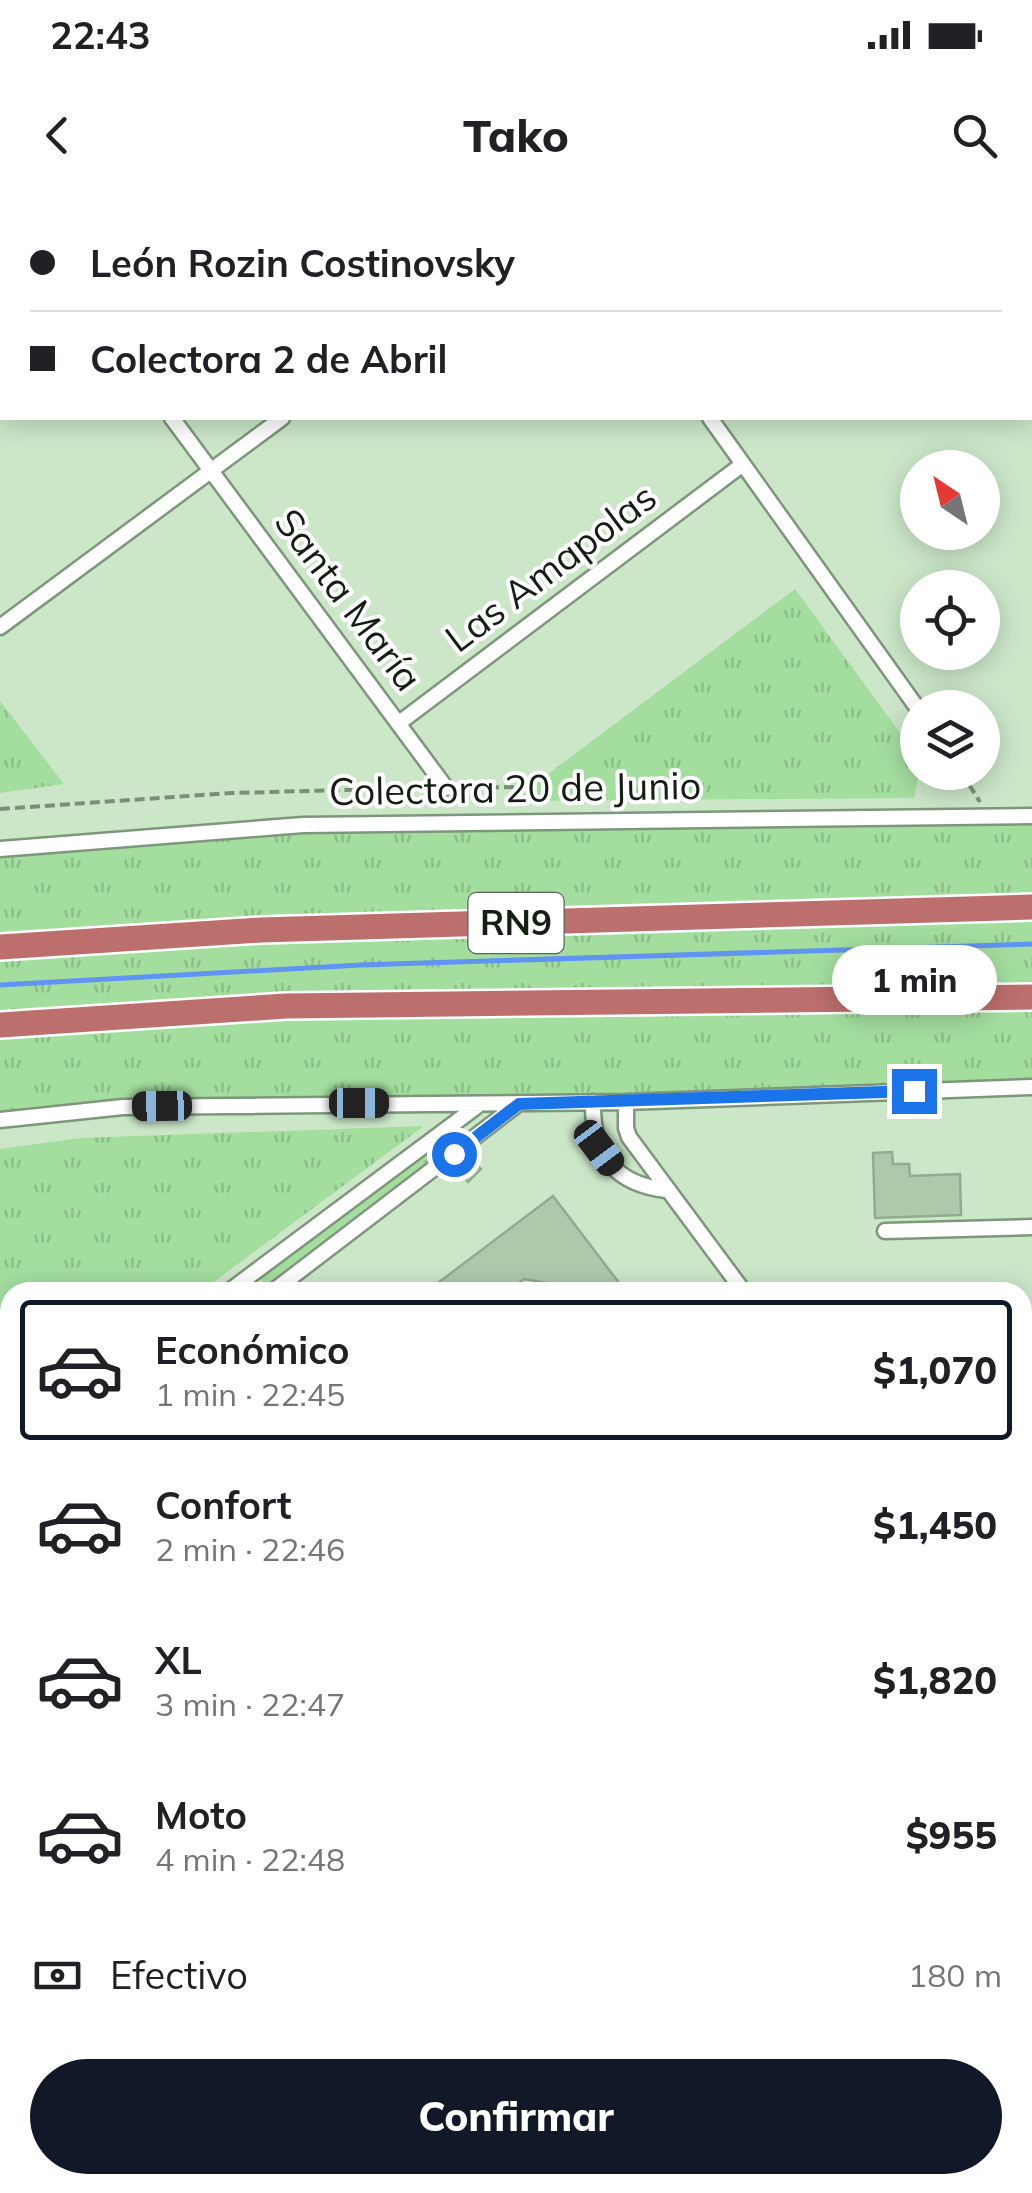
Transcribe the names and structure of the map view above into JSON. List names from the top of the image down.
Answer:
{
  "streets": {
    "highway": ["RN9"],
    "street": ["Las Amapolas", "Santa María", "Colectora 20 de Junio"]
  },
  "crossings": [
    ["Las Amapolas", "Santa María"]
  ],
  "north": "top left",
  "page": {
    "status": "22:43",
    "header": "Tako",
    "banner": ["León Rozin Costinovsky", "Colectora 2 de Abril"],
    "bubble": "1 min",
    "list": [
      {
        "name": "Económico",
        "note": "1 min · 22:45",
        "value": "$1,070"
      },
      {
        "name": "Confort",
        "note": "2 min · 22:46",
        "value": "$1,450"
      },
      {
        "name": "XL",
        "note": "3 min · 22:47",
        "value": "$1,820"
      },
      {
        "name": "Moto",
        "note": "4 min · 22:48",
        "value": "$955"
      }
    ],
    "pay": ["Efectivo", "180 m"],
    "buttons": "Confirmar"
  }
}
